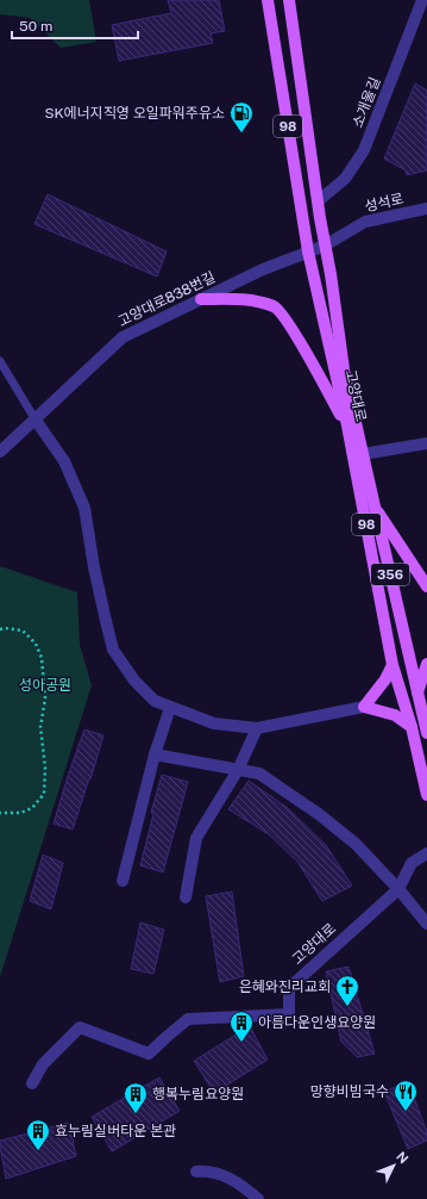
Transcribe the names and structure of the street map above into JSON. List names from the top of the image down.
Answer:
{
  "streets": {
    "main road": ["98", "고양대로", "356"],
    "street": ["소개울길", "성석로", "고양대로838번길"]
  },
  "crossings": [
    ["소개울길", "고양대로"],
    ["성석로", "고양대로838번길"],
    ["성석로", "고양대로"],
    ["고양대로838번길", "고양대로"]
  ],
  "parks": ["성아공원"],
  "places": {
    "fuel station": ["SK에너지직영 오일파워주유소"],
    "church": ["은혜와진리교회"],
    "building": ["아름다운인생요양원", "행복누림요양원", "효누림실버타운 본관"],
    "restaurant": ["망향비빔국수"]
  },
  "scale_bar": "50 m",
  "north": "top right"
}
